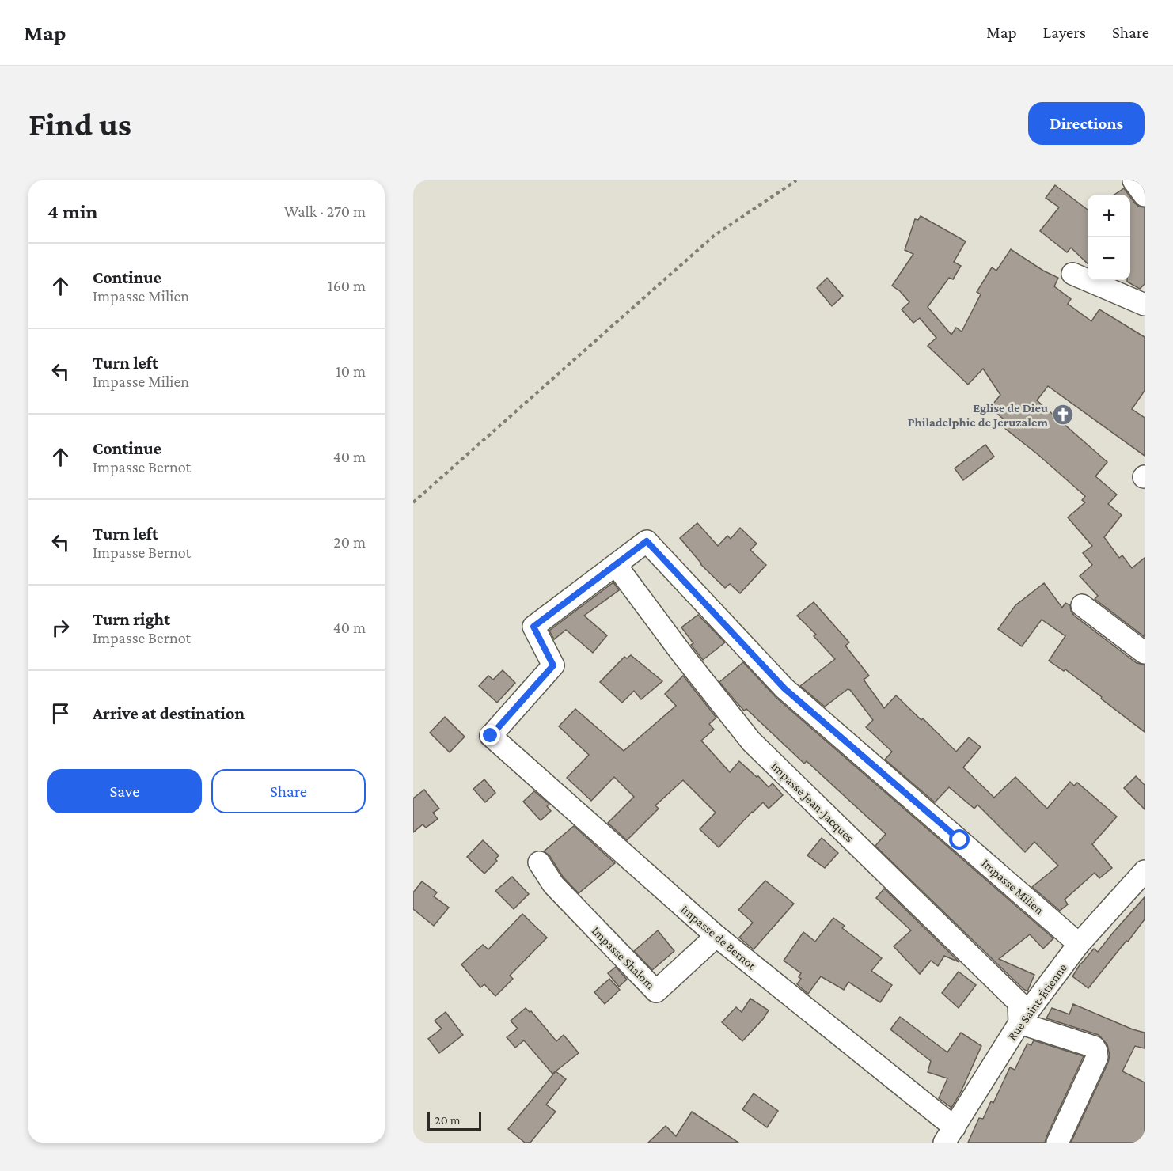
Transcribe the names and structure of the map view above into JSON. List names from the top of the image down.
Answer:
{
  "streets": {
    "street": [
      "Impasse Jean-Jacques",
      "Impasse Milien",
      "Impasse de Bernot",
      "Impasse Shalom",
      "Rue Saint-Étienne"
    ]
  },
  "crossings": [
    ["Impasse Jean-Jacques", "Impasse Milien"],
    ["Impasse Jean-Jacques", "Impasse de Bernot"],
    ["Impasse Jean-Jacques", "Rue Saint-Étienne"],
    ["Impasse Milien", "Impasse de Bernot"],
    ["Impasse Milien", "Rue Saint-Étienne"],
    ["Impasse de Bernot", "Impasse Shalom"],
    ["Impasse de Bernot", "Rue Saint-Étienne"]
  ],
  "places": {
    "church": ["Eglise de Dieu Philadelphie de Jeruzalem"]
  },
  "scale_bar": "20 m",
  "page": {
    "header": "Map",
    "nav": ["Map", "Layers", "Share"],
    "buttons": [
      "Directions",
      ["Save", "Share"]
    ],
    "title": "Find us",
    "heading": ["4 min", "Walk · 270 m"],
    "map_buttons": ["+", "−"],
    "list": [
      ["Continue", "Impasse Milien", "160 m"],
      ["Turn left", "Impasse Milien", "10 m"],
      ["Continue", "Impasse Bernot", "40 m"],
      ["Turn left", "Impasse Bernot", "20 m"],
      ["Turn right", "Impasse Bernot", "40 m"],
      "Arrive at destination"
    ],
    "scale": "20 m"
  }
}
